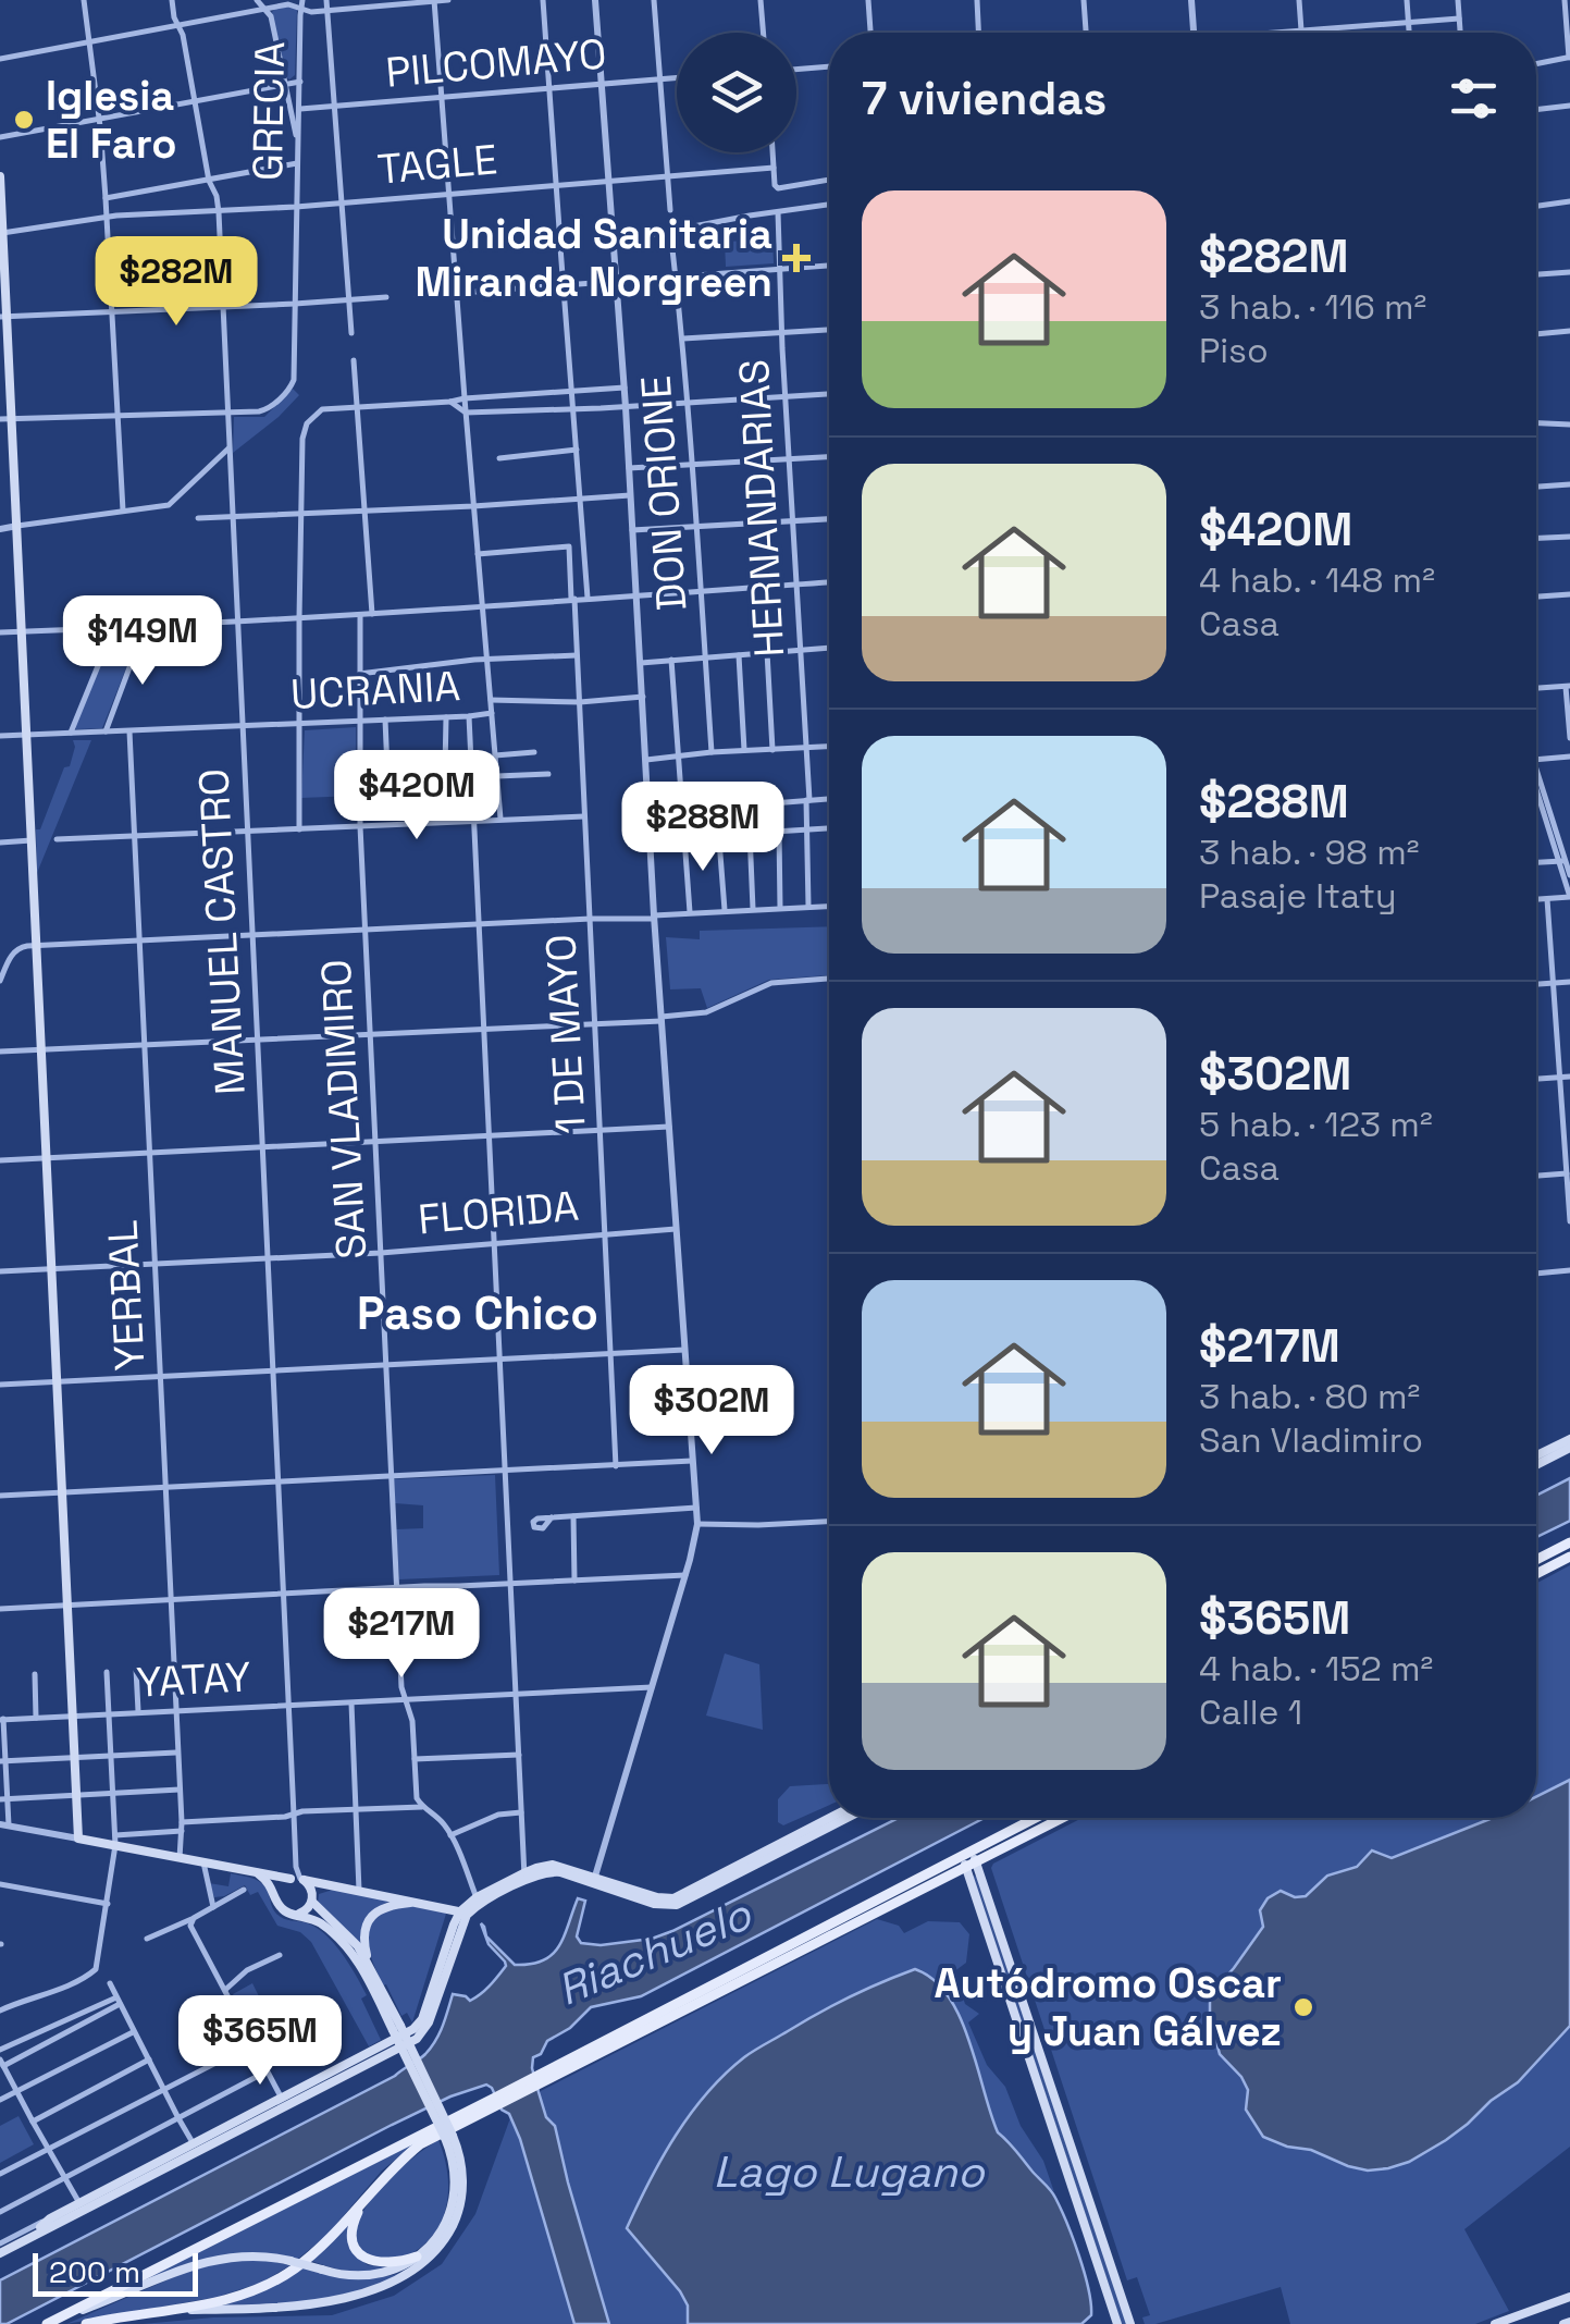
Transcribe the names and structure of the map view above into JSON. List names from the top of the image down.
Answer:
{
  "streets": {
    "street": [
      "PILCOMAYO",
      "GRECIA",
      "TAGLE",
      "DON ORIONE",
      "HERNANDARIAS",
      "UCRANIA",
      "MANUEL CASTRO",
      "1 DE MAYO",
      "SAN VLADIMIRO",
      "FLORIDA",
      "YERBAL",
      "YATAY"
    ]
  },
  "crossings": [
    ["PILCOMAYO", "GRECIA"],
    ["GRECIA", "TAGLE"],
    ["GRECIA", "MANUEL CASTRO"],
    ["TAGLE", "MANUEL CASTRO"],
    ["UCRANIA", "MANUEL CASTRO"],
    ["UCRANIA", "1 DE MAYO"],
    ["UCRANIA", "SAN VLADIMIRO"],
    ["UCRANIA", "YERBAL"],
    ["MANUEL CASTRO", "FLORIDA"],
    ["MANUEL CASTRO", "YATAY"],
    ["1 DE MAYO", "FLORIDA"],
    ["SAN VLADIMIRO", "FLORIDA"],
    ["SAN VLADIMIRO", "YATAY"],
    ["FLORIDA", "YERBAL"],
    ["YERBAL", "YATAY"]
  ],
  "districts": ["Paso Chico"],
  "water": ["Riachuelo", "Lago Lugano"],
  "places": {
    "other": ["Iglesia El Faro", "Autódromo Oscar y Juan Gálvez"],
    "health": ["Unidad Sanitaria Miranda Norgreen"]
  },
  "scale_bar": "200 m",
  "page": {
    "heading": "7 viviendas",
    "list": [
      {
        "name": "$282M",
        "note": "3 hab. · 116 m² · Piso"
      },
      {
        "name": "$420M",
        "note": "4 hab. · 148 m² · Casa"
      },
      {
        "name": "$288M",
        "note": "3 hab. · 98 m² · Pasaje Itaty"
      },
      {
        "name": "$302M",
        "note": "5 hab. · 123 m² · Casa"
      },
      {
        "name": "$217M",
        "note": "3 hab. · 80 m² · San Vladimiro"
      },
      {
        "name": "$365M",
        "note": "4 hab. · 152 m² · Calle 1"
      }
    ],
    "price": [
      "$282M",
      "$149M",
      "$420M",
      "$288M",
      "$302M",
      "$217M",
      "$365M"
    ],
    "scale": "200 m"
  }
}
